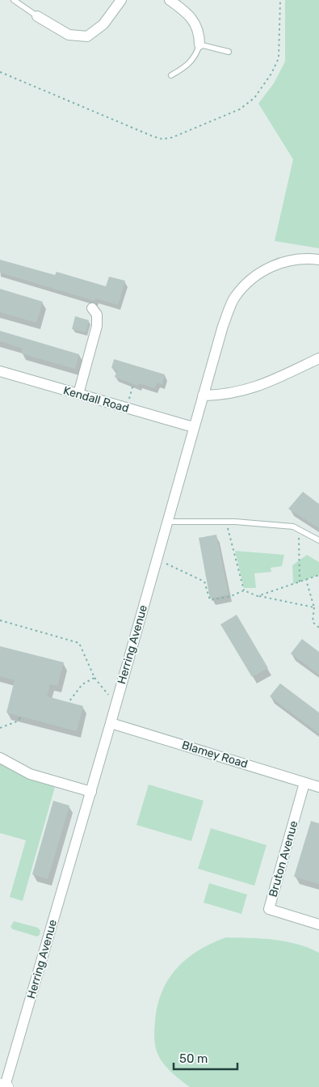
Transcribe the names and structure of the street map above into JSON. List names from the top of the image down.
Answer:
{
  "streets": {
    "street": [
      "Kendall Road",
      "Herring Avenue",
      "Blamey Road",
      "Bruton Avenue"
    ]
  },
  "crossings": [
    ["Kendall Road", "Herring Avenue"],
    ["Herring Avenue", "Blamey Road"],
    ["Blamey Road", "Bruton Avenue"]
  ],
  "scale_bar": "50 m"
}
